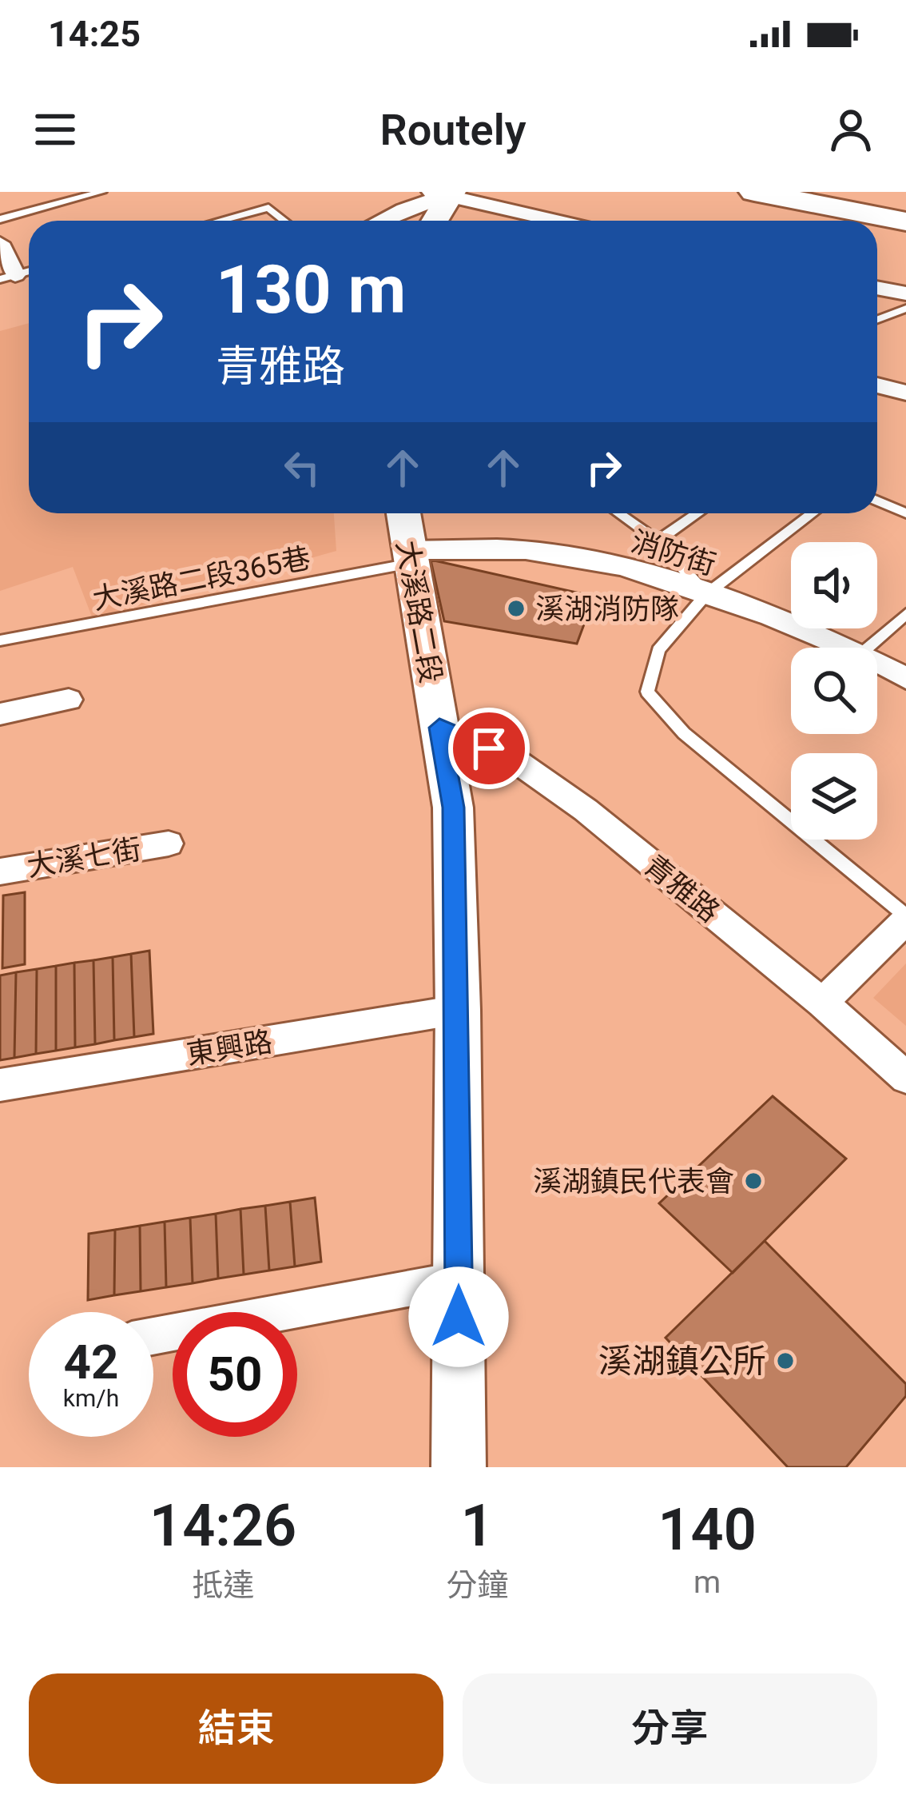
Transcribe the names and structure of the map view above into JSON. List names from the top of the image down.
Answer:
{
  "streets": {
    "main road": ["大溪路二段"],
    "street": [
      "消防街",
      "大溪七街",
      "青雅路",
      "東興路"
    ],
    "lane": ["大溪路二段365巷"]
  },
  "crossings": [
    ["消防街", "大溪路二段365巷"],
    ["消防街", "大溪路二段"],
    ["大溪路二段365巷", "大溪路二段"],
    ["大溪路二段", "青雅路"],
    ["大溪路二段", "東興路"]
  ],
  "places": ["溪湖消防隊", "溪湖鎮民代表會", "溪湖鎮公所"],
  "page": {
    "status": "14:25",
    "header": "Routely",
    "turn": ["130 m", "青雅路"],
    "speed": "42 km/h",
    "limit": "50",
    "eta": [
      "14:26",
      "抵達",
      "1",
      "分鐘",
      "140",
      "m"
    ],
    "buttons": ["結束", "分享"]
  }
}
